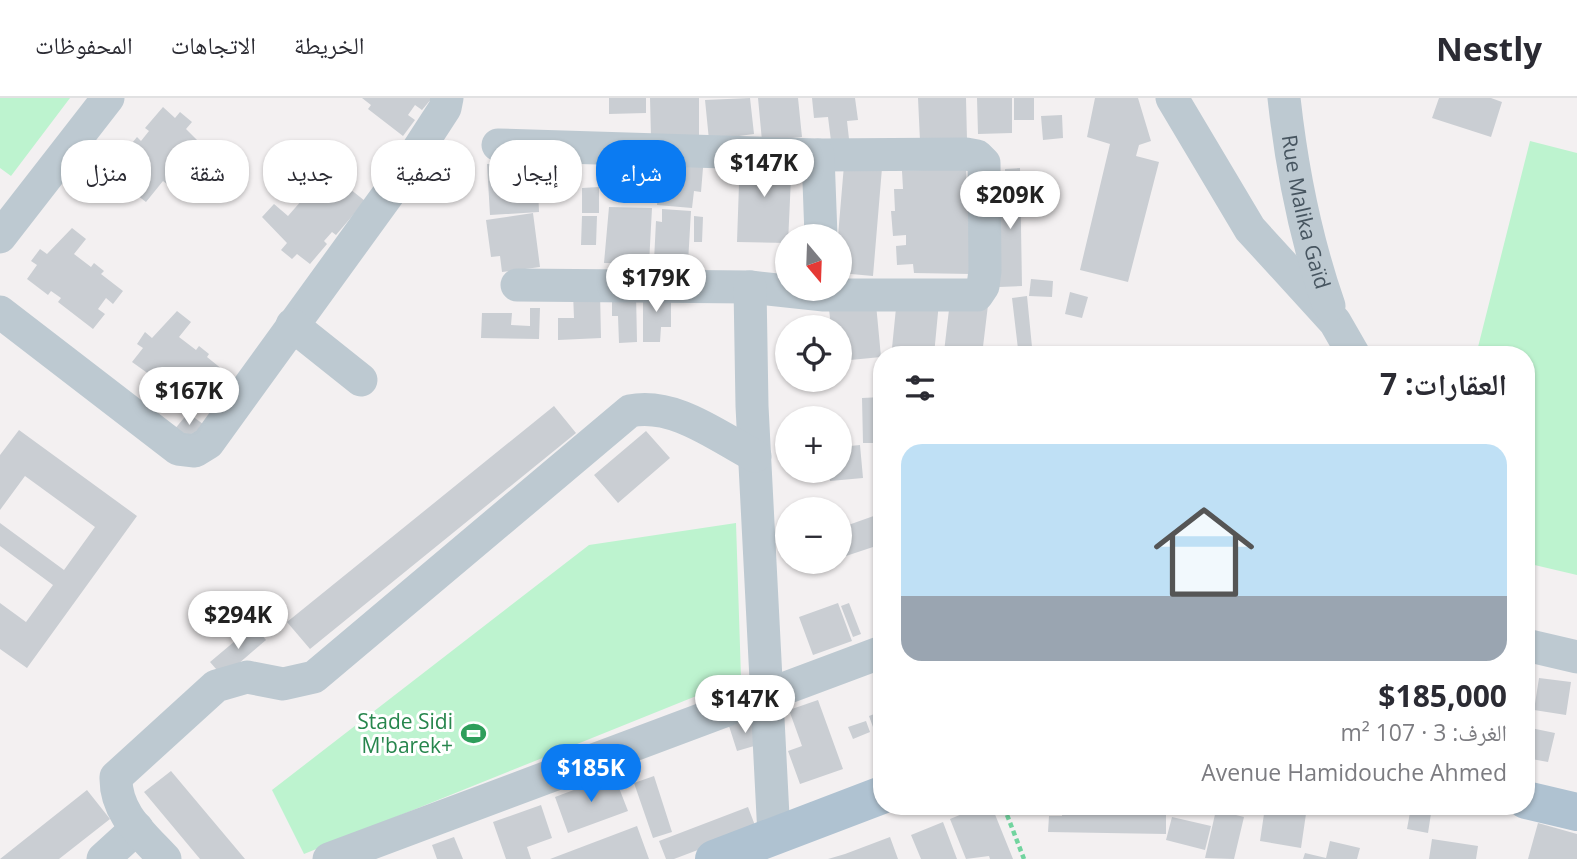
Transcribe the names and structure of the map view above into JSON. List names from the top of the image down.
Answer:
{
  "streets": {
    "street": ["Rue Malika Gaïd"]
  },
  "places": {
    "sports": ["Stade Sidi M'barek+"]
  },
  "north": "bottom",
  "page": {
    "header": "Nestly",
    "nav": ["الخريطة", "الاتجاهات", "المحفوظات"],
    "price": [
      "$147K",
      "$209K",
      "$179K",
      "$167K",
      "$294K",
      "$147K",
      "$185K"
    ],
    "chip": [
      "شراء",
      "إيجار",
      "تصفية",
      "جديد",
      "شقة",
      "منزل"
    ],
    "map_buttons": ["+", "−"],
    "heading": "العقارات: 7",
    "list": [
      {
        "name": "$185,000",
        "note": "الغرف: 3 · 107 m² · Avenue Hamidouche Ahmed"
      }
    ]
  }
}
